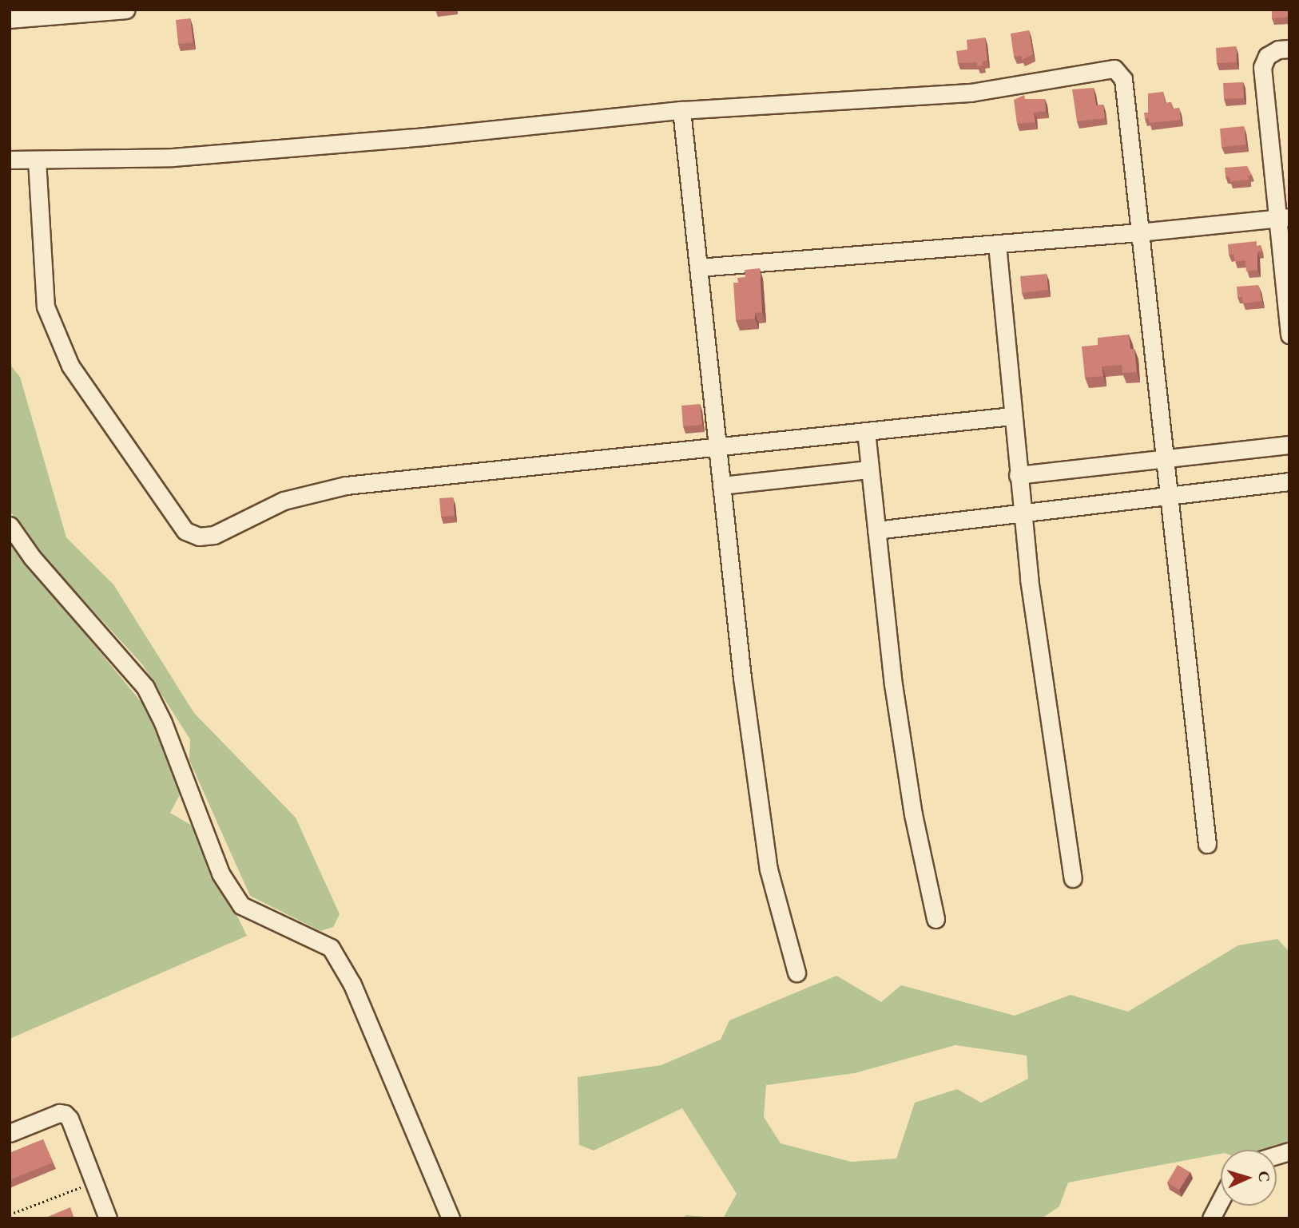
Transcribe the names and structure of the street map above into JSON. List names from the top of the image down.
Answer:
{
  "north": "right"
}
